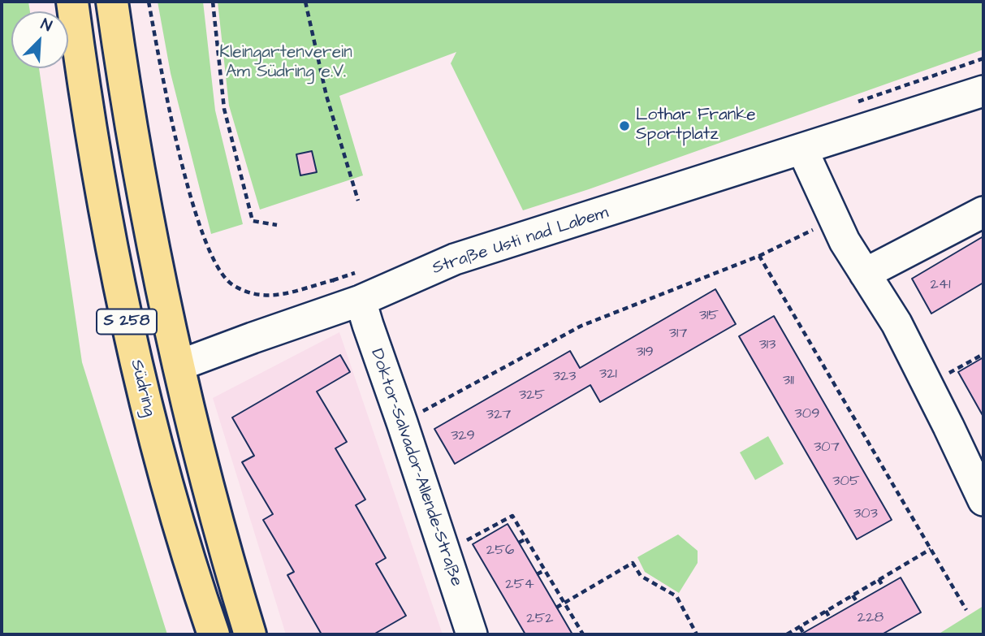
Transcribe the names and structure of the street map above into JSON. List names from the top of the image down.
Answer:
{
  "streets": {
    "main road": ["S 258", "Südring"],
    "street": ["Straße Usti nad Labem", "Doktor-Salvador-Allende-Straße"]
  },
  "crossings": [
    ["Straße Usti nad Labem", "S 258"],
    ["Straße Usti nad Labem", "Doktor-Salvador-Allende-Straße"]
  ],
  "parks": ["Kleingartenverein Am Südring e.V."],
  "places": ["Lothar Franke Sportplatz"],
  "house_numbers": [
    "241",
    "315",
    "317",
    "313",
    "319",
    "321",
    "323",
    "311",
    "325",
    "309",
    "327",
    "329",
    "307",
    "305",
    "303",
    "256",
    "254",
    "228",
    "252"
  ],
  "north": "top right"
}
